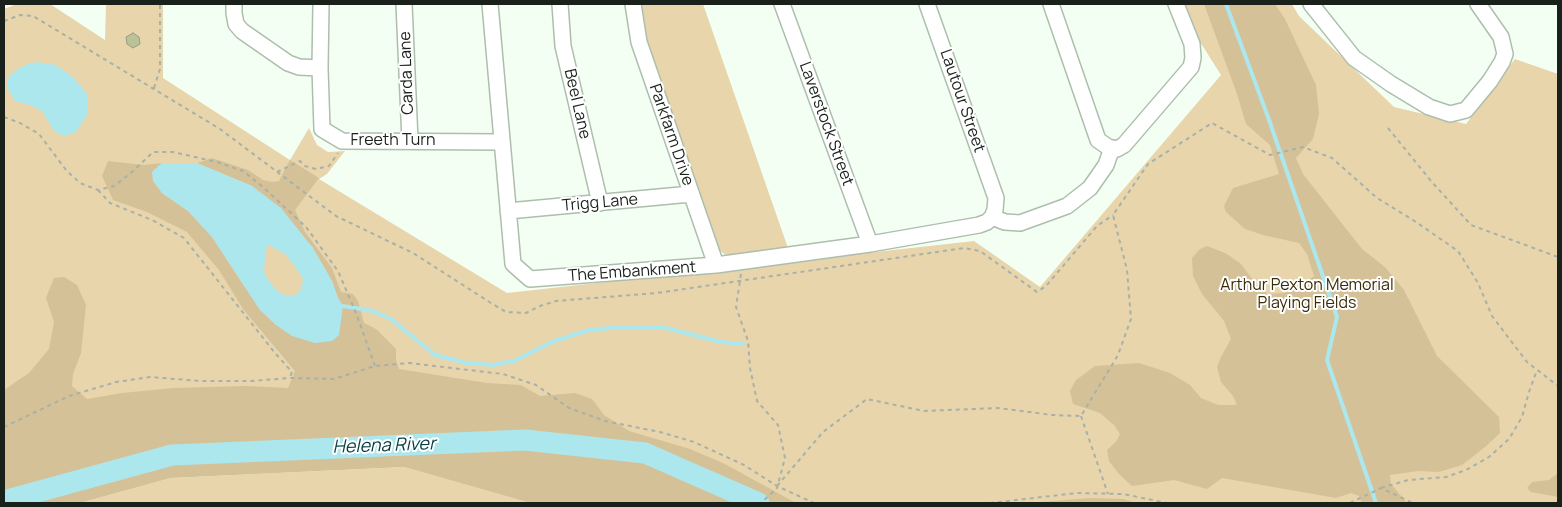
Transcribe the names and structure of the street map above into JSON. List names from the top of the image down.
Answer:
{
  "streets": {
    "street": [
      "Carda Lane",
      "Lautour Street",
      "Beel Lane",
      "Laverstock Street",
      "Parkfarm Drive",
      "Freeth Turn",
      "Trigg Lane",
      "The Embankment"
    ]
  },
  "crossings": [
    ["Carda Lane", "Freeth Turn"],
    ["Lautour Street", "The Embankment"],
    ["Beel Lane", "Trigg Lane"],
    ["Laverstock Street", "The Embankment"],
    ["Parkfarm Drive", "Trigg Lane"],
    ["Parkfarm Drive", "The Embankment"],
    ["Freeth Turn", "The Embankment"],
    ["Trigg Lane", "The Embankment"]
  ],
  "water": ["Helena River"],
  "parks": ["Arthur Pexton Memorial Playing Fields"]
}
